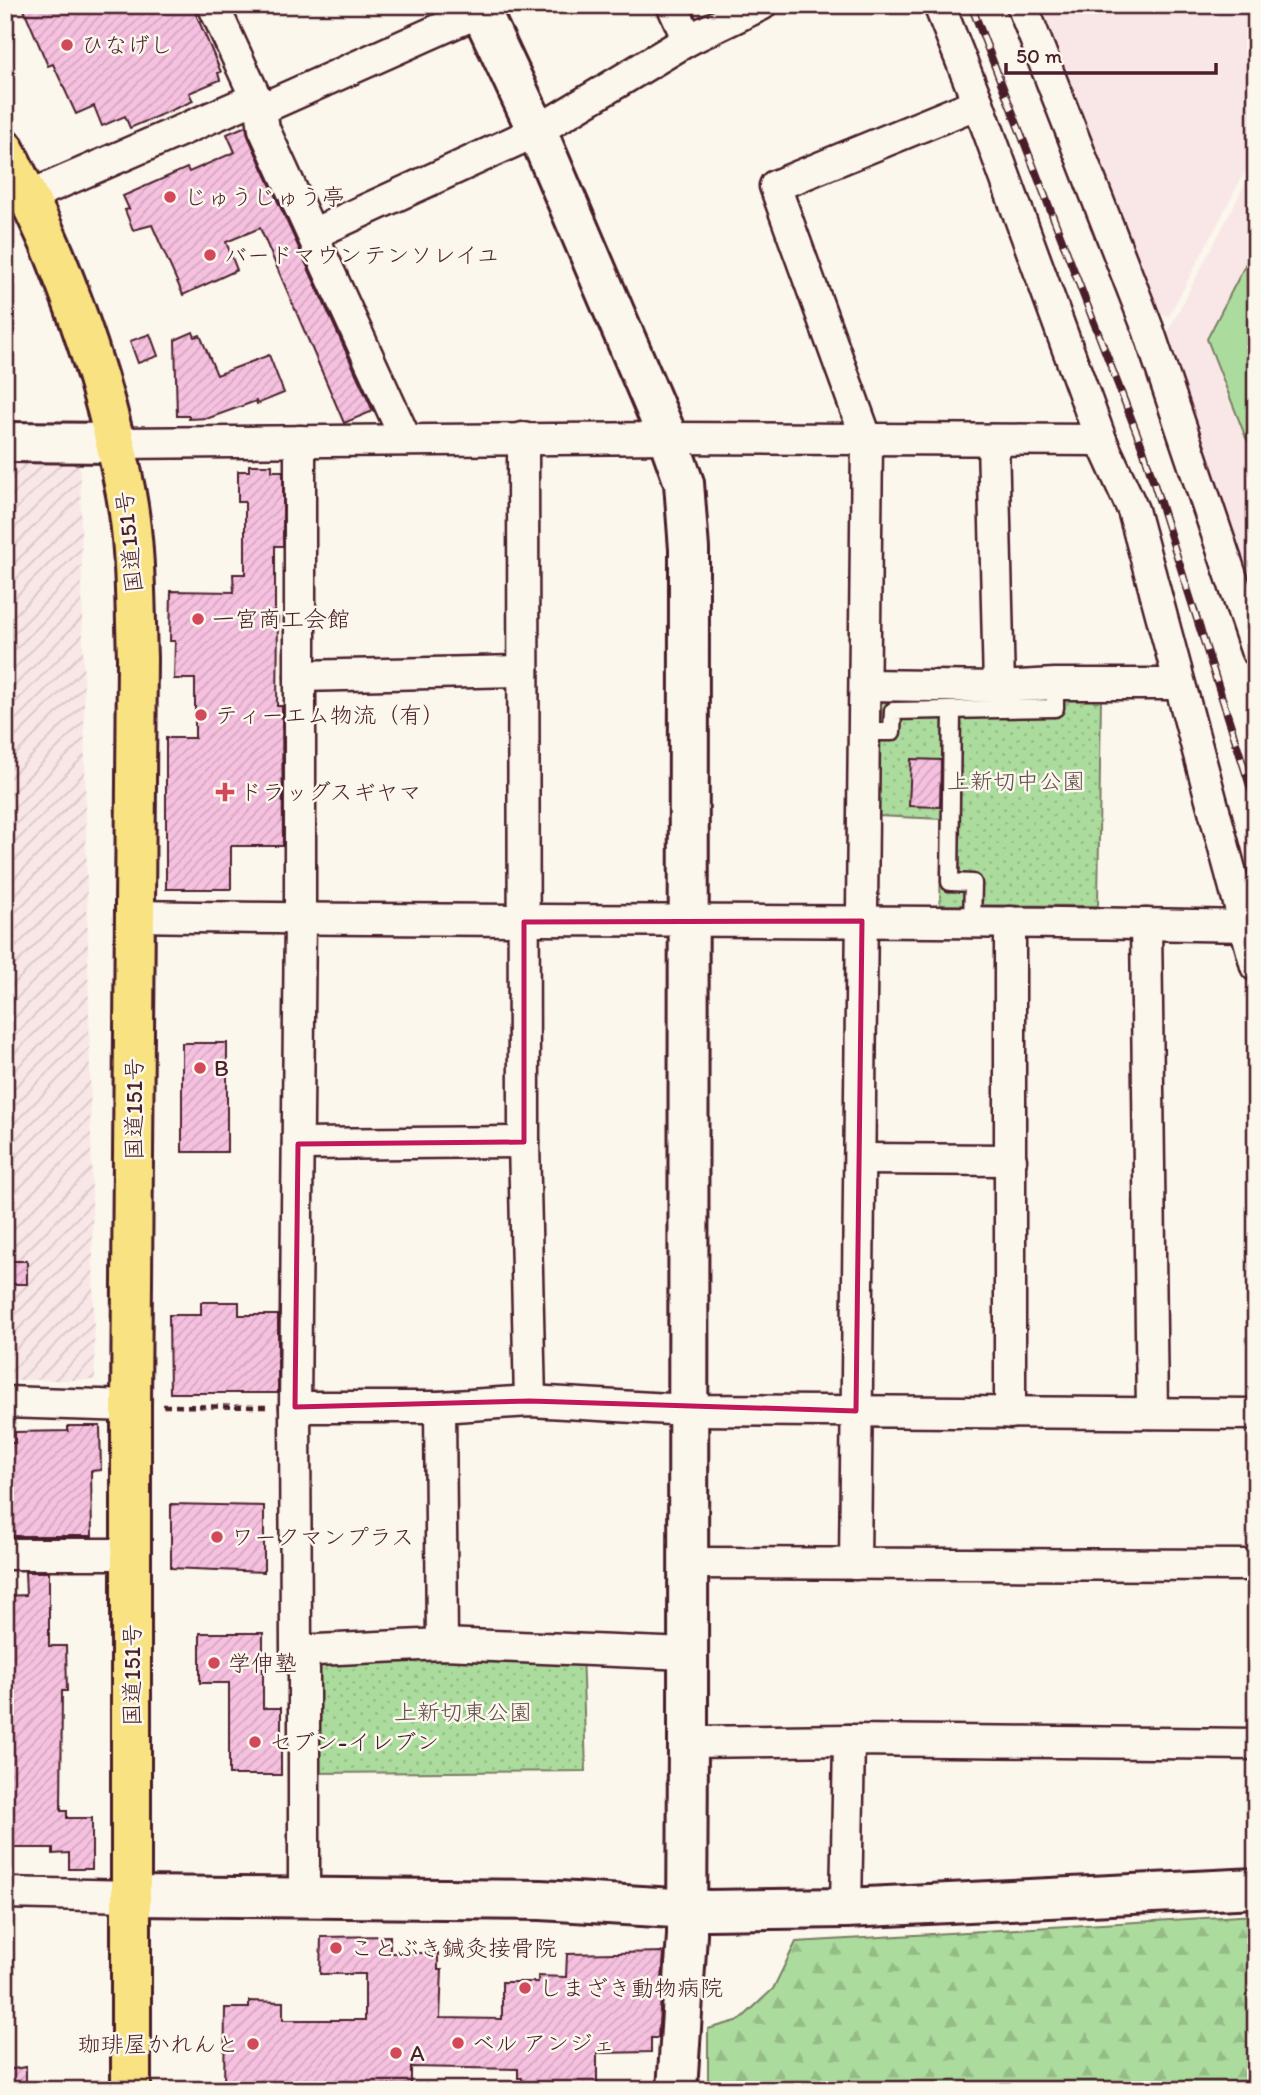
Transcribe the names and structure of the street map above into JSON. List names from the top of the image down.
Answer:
{
  "streets": {
    "highway": ["国道151号"]
  },
  "parks": ["上新切中公園", "上新切東公園"],
  "places": {
    "other": [
      "ひなげし",
      "じゅうじゅう亭",
      "バードマウンテンソレイユ",
      "一宮商工会館",
      "ティーエム物流（有）",
      "B",
      "ワークマンプラス",
      "学伸塾",
      "セブン-イレブン",
      "ことぶき鍼灸接骨院",
      "しまざき動物病院",
      "ベル アンジェ",
      "珈琲屋かれんと",
      "A"
    ],
    "health": ["ドラッグスギヤマ"]
  },
  "scale_bar": "50 m"
}
